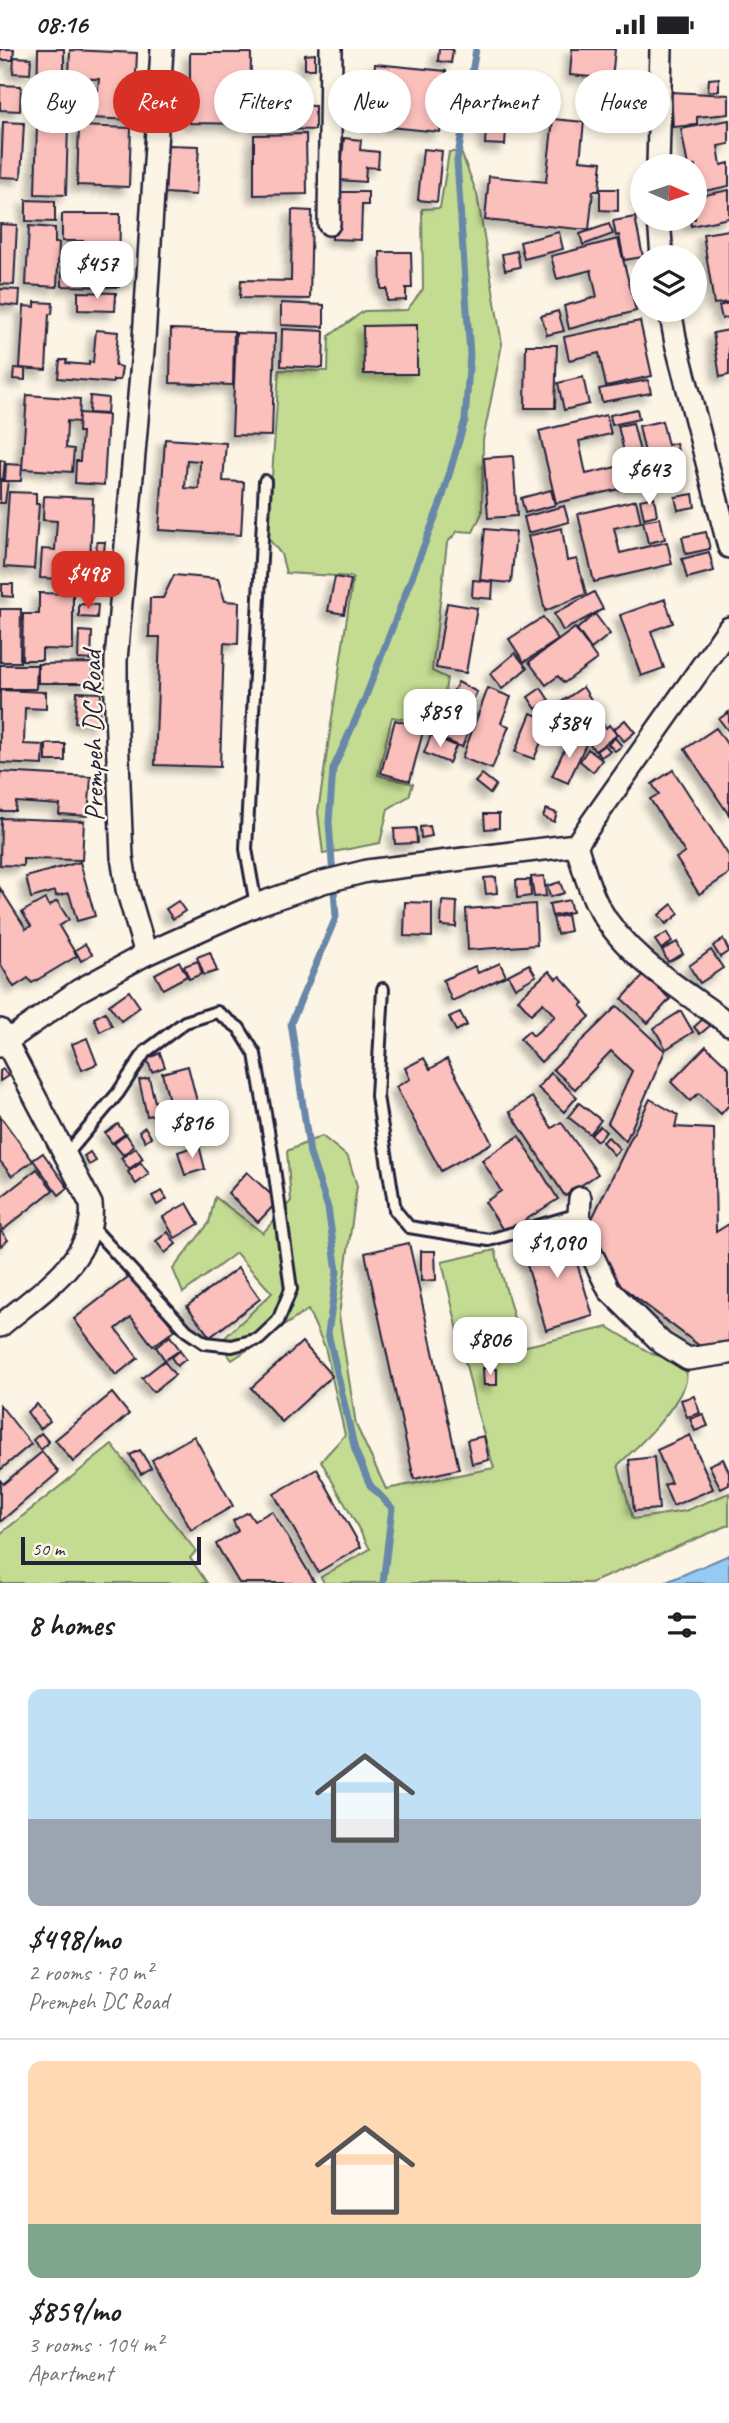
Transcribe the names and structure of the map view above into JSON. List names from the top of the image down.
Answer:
{
  "streets": {
    "street": ["Prempeh DC Road"]
  },
  "scale_bar": "50 m",
  "north": "right",
  "page": {
    "status": "08:16",
    "chip": [
      "Buy",
      "Rent",
      "Filters",
      "New",
      "Apartment",
      "House"
    ],
    "price": [
      "$457",
      "$643",
      "$498",
      "$859",
      "$384",
      "$816",
      "$1,090",
      "$806"
    ],
    "scale": "50 m",
    "heading": "8 homes",
    "list": [
      {
        "name": "$498/mo",
        "note": "2 rooms · 70 m² · Prempeh DC Road"
      },
      {
        "name": "$859/mo",
        "note": "3 rooms · 104 m² · Apartment"
      }
    ]
  }
}
